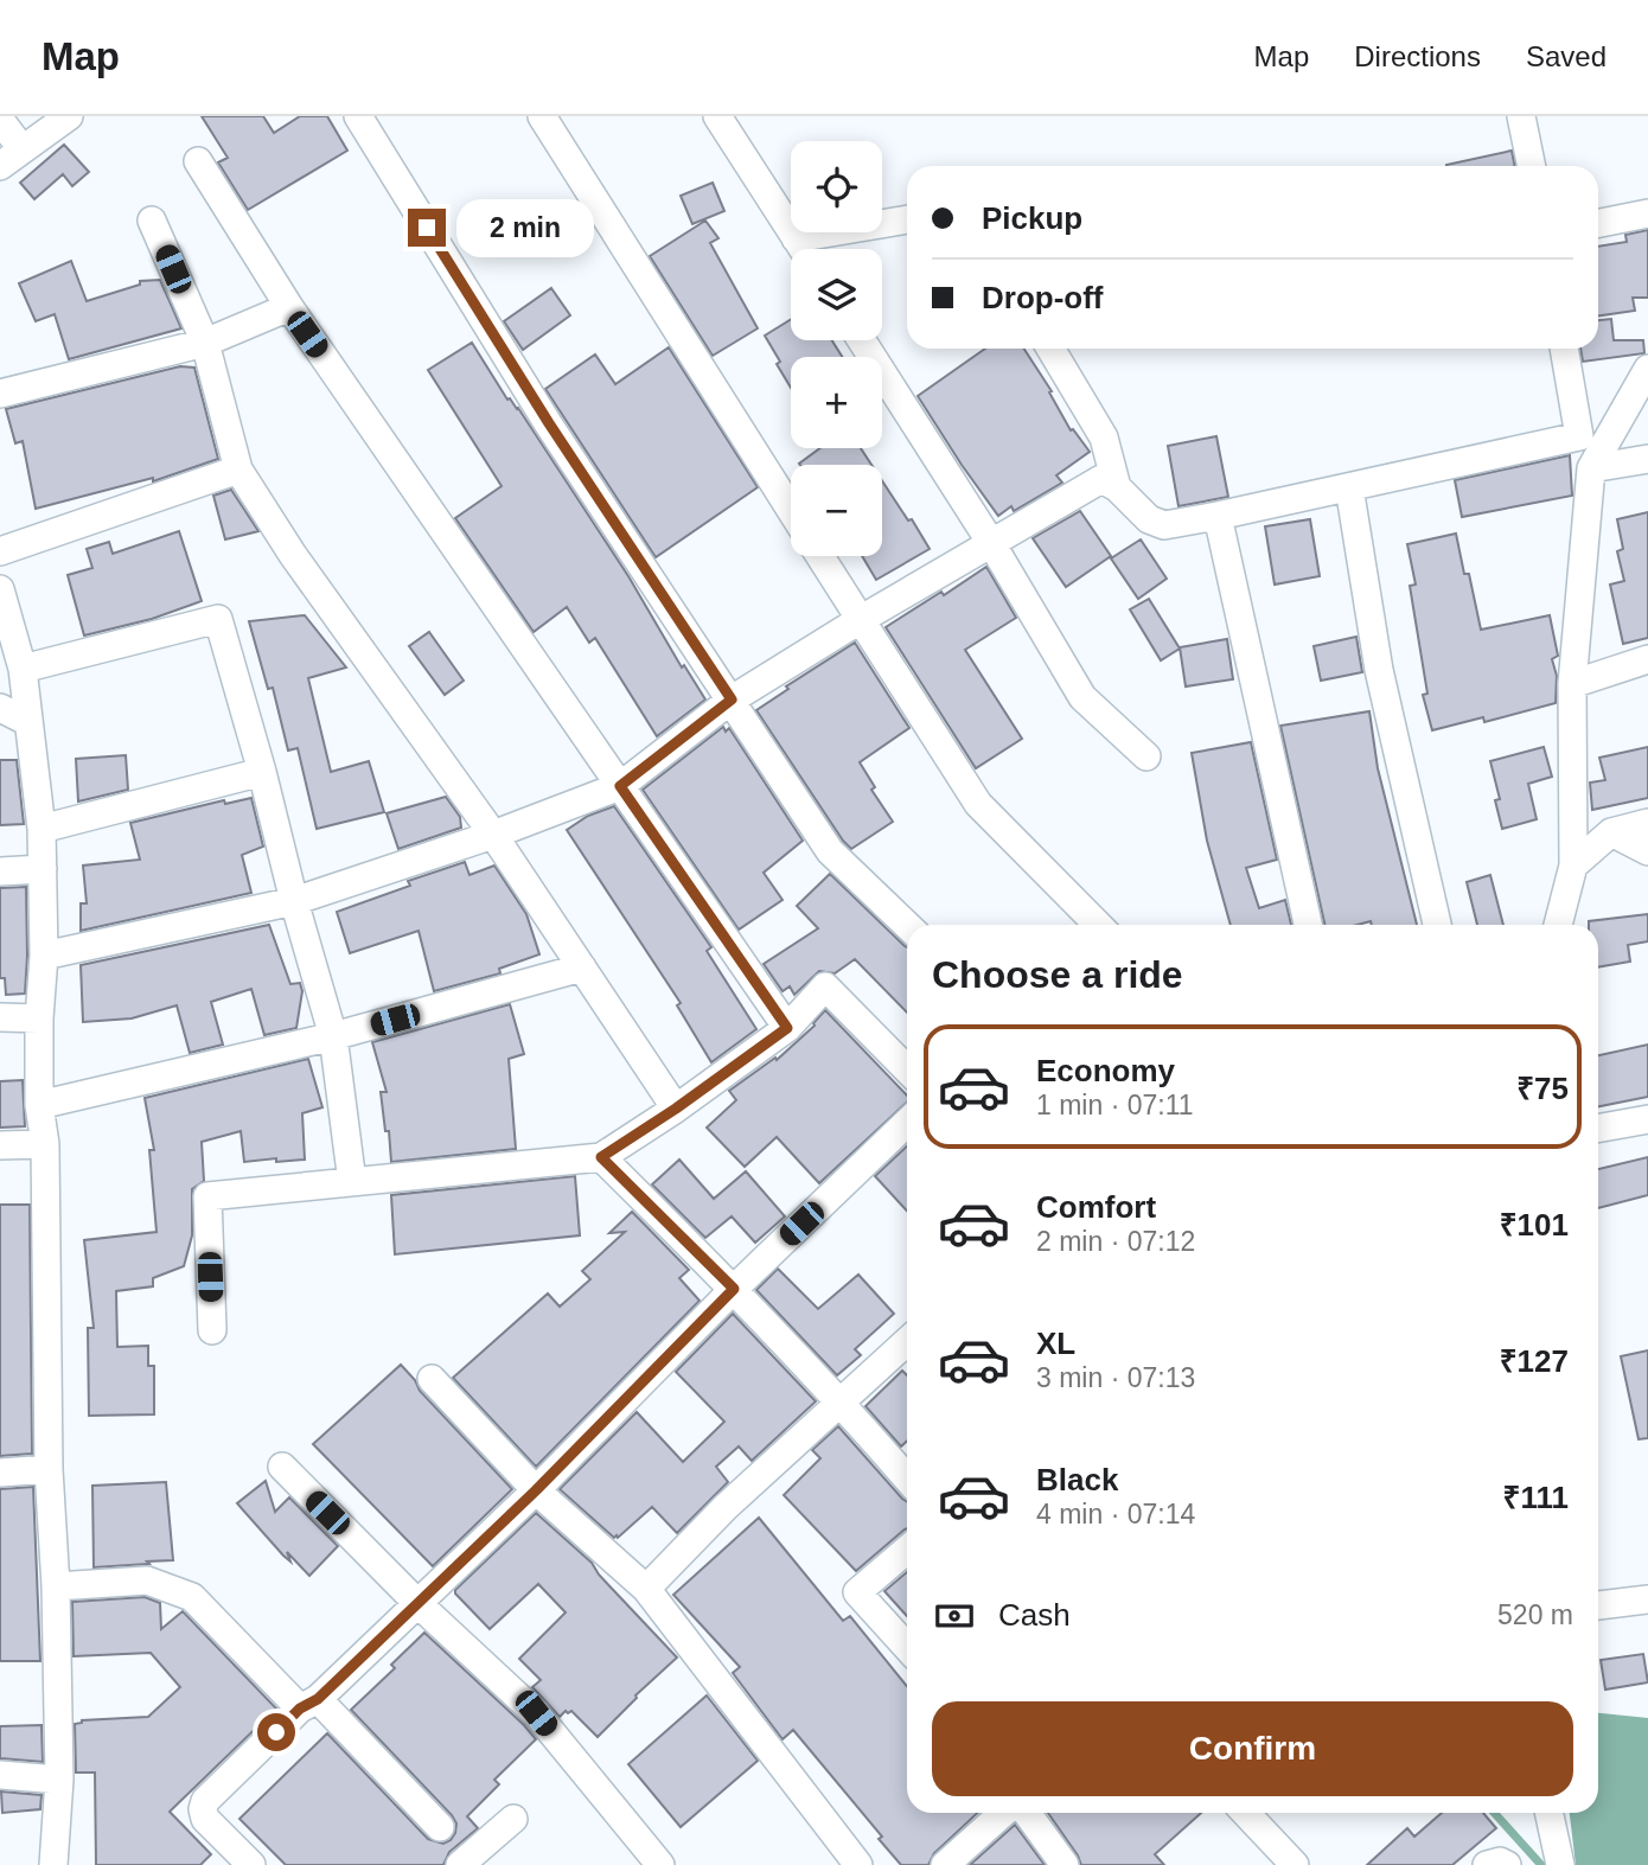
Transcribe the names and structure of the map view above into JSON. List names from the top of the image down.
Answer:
{
  "page": {
    "header": "Map",
    "nav": ["Map", "Directions", "Saved"],
    "map_buttons": ["+", "−"],
    "banner": ["Pickup", "Drop-off"],
    "bubble": "2 min",
    "heading": "Choose a ride",
    "list": [
      {
        "name": "Economy",
        "note": "1 min · 07:11",
        "value": "₹75"
      },
      {
        "name": "Comfort",
        "note": "2 min · 07:12",
        "value": "₹101"
      },
      {
        "name": "XL",
        "note": "3 min · 07:13",
        "value": "₹127"
      },
      {
        "name": "Black",
        "note": "4 min · 07:14",
        "value": "₹111"
      }
    ],
    "pay": ["Cash", "520 m"],
    "buttons": "Confirm"
  }
}
